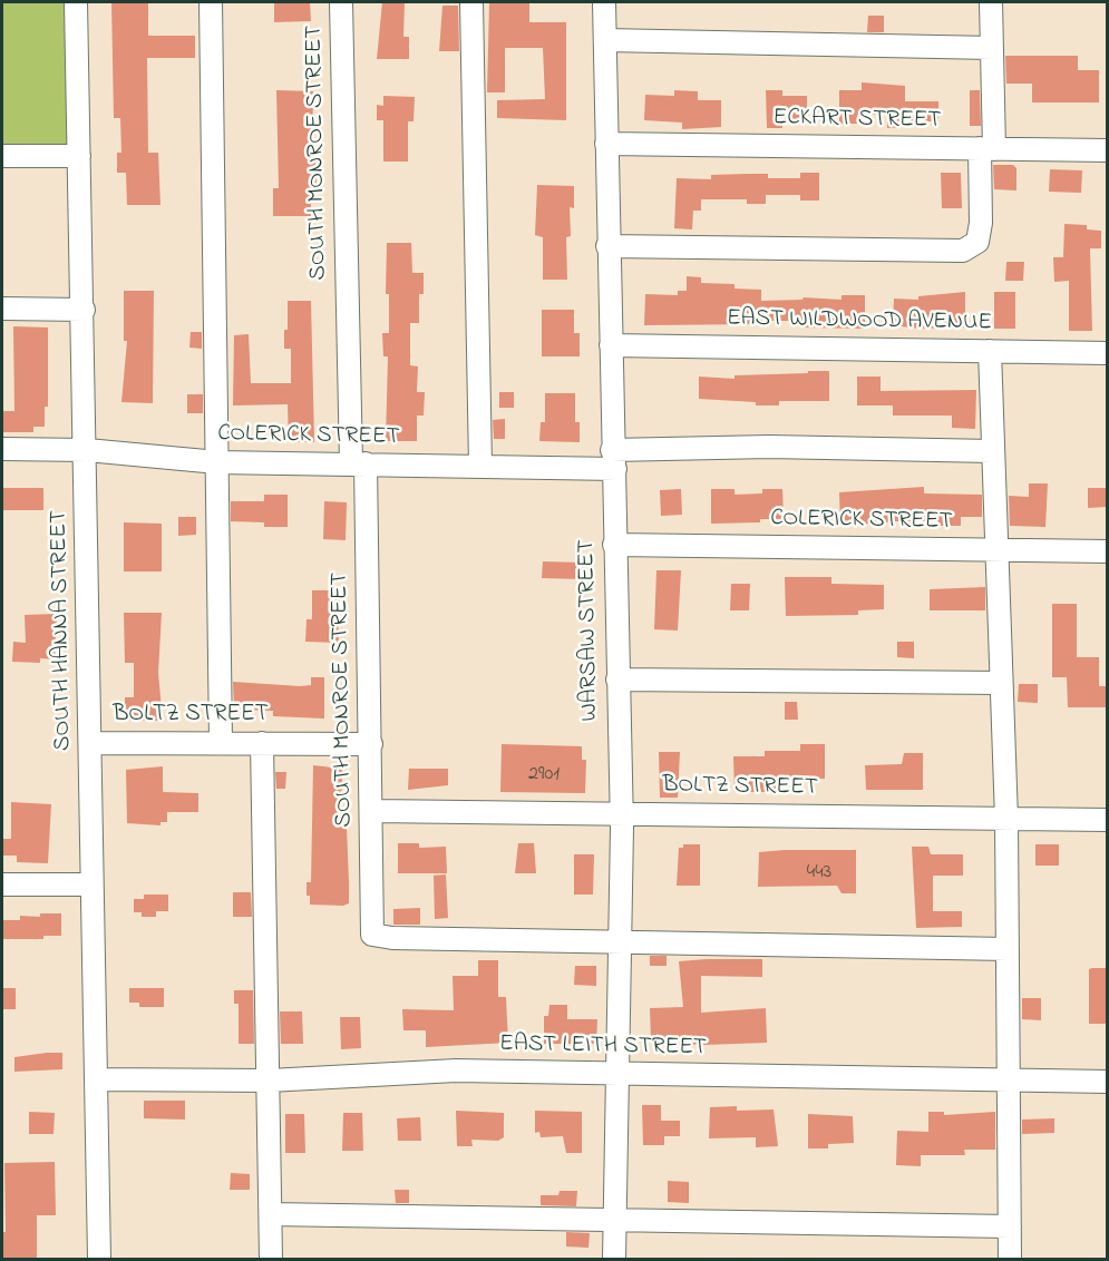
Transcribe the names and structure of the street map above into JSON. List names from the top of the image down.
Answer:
{
  "streets": {
    "street": [
      "ECKART STREET",
      "SOUTH MONROE STREET",
      "EAST WILDWOOD AVENUE",
      "COLERICK STREET",
      "SOUTH HANNA STREET",
      "WARSAW STREET",
      "BOLTZ STREET",
      "EAST LEITH STREET"
    ]
  },
  "crossings": [
    ["ECKART STREET", "WARSAW STREET"],
    ["SOUTH MONROE STREET", "COLERICK STREET"],
    ["SOUTH MONROE STREET", "WARSAW STREET"],
    ["SOUTH MONROE STREET", "BOLTZ STREET"],
    ["EAST WILDWOOD AVENUE", "WARSAW STREET"],
    ["COLERICK STREET", "SOUTH HANNA STREET"],
    ["COLERICK STREET", "WARSAW STREET"],
    ["SOUTH HANNA STREET", "BOLTZ STREET"],
    ["SOUTH HANNA STREET", "EAST LEITH STREET"],
    ["WARSAW STREET", "BOLTZ STREET"],
    ["WARSAW STREET", "EAST LEITH STREET"]
  ],
  "house_numbers": ["2901", "443"]
}
